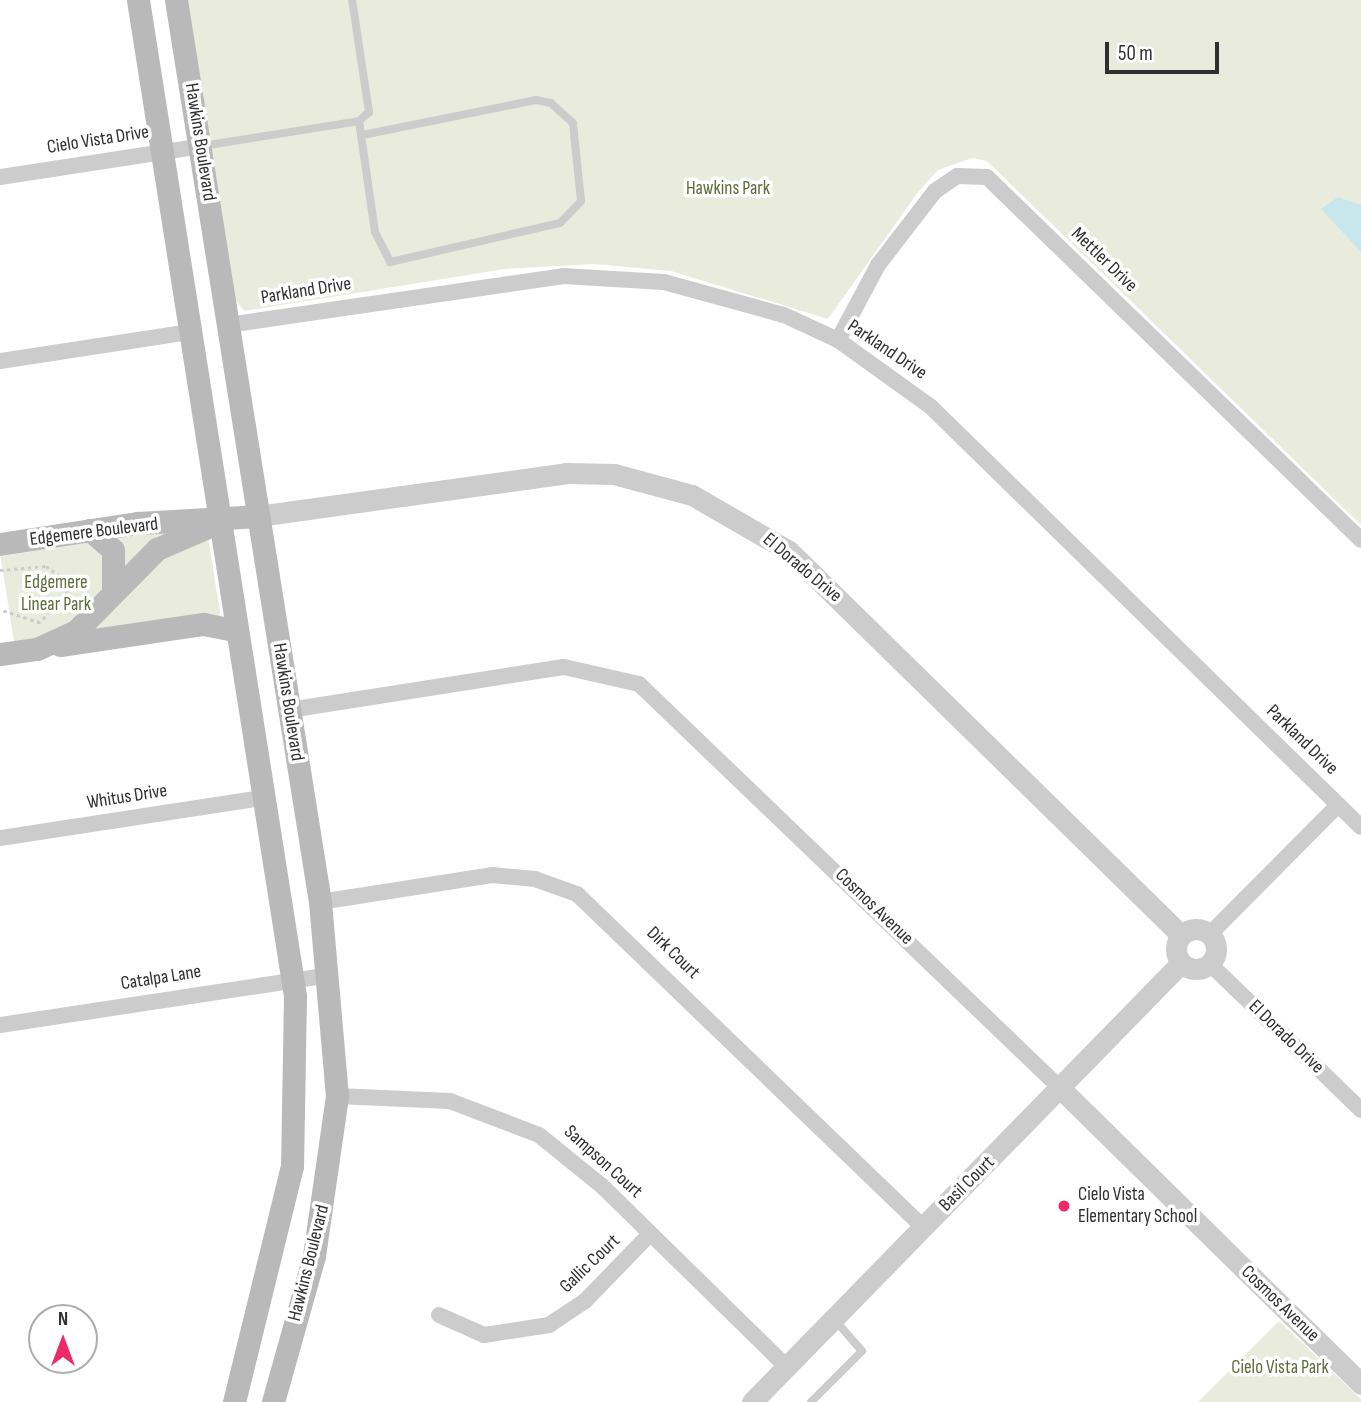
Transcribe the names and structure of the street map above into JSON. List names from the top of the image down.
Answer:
{
  "streets": {
    "main road": ["Hawkins Boulevard", "Edgemere Boulevard", "El Dorado Drive"],
    "street": [
      "Cielo Vista Drive",
      "Mettler Drive",
      "Parkland Drive",
      "Whitus Drive",
      "Cosmos Avenue",
      "Dirk Court",
      "Catalpa Lane",
      "Sampson Court",
      "Basil Court",
      "Gallic Court"
    ]
  },
  "crossings": [
    ["Cielo Vista Drive", "Hawkins Boulevard"],
    ["Hawkins Boulevard", "Parkland Drive"],
    ["Hawkins Boulevard", "Edgemere Boulevard"],
    ["Hawkins Boulevard", "El Dorado Drive"],
    ["Hawkins Boulevard", "Whitus Drive"],
    ["Hawkins Boulevard", "Cosmos Avenue"],
    ["Hawkins Boulevard", "Dirk Court"],
    ["Hawkins Boulevard", "Catalpa Lane"],
    ["Hawkins Boulevard", "Sampson Court"],
    ["Mettler Drive", "Parkland Drive"],
    ["Edgemere Boulevard", "El Dorado Drive"],
    ["El Dorado Drive", "Basil Court"],
    ["Cosmos Avenue", "Basil Court"],
    ["Dirk Court", "Basil Court"],
    ["Sampson Court", "Basil Court"],
    ["Sampson Court", "Gallic Court"]
  ],
  "parks": ["Hawkins Park", "Edgemere Linear Park", "Cielo Vista Park"],
  "places": ["Cielo Vista Elementary School"],
  "scale_bar": "50 m",
  "north": "top"
}
